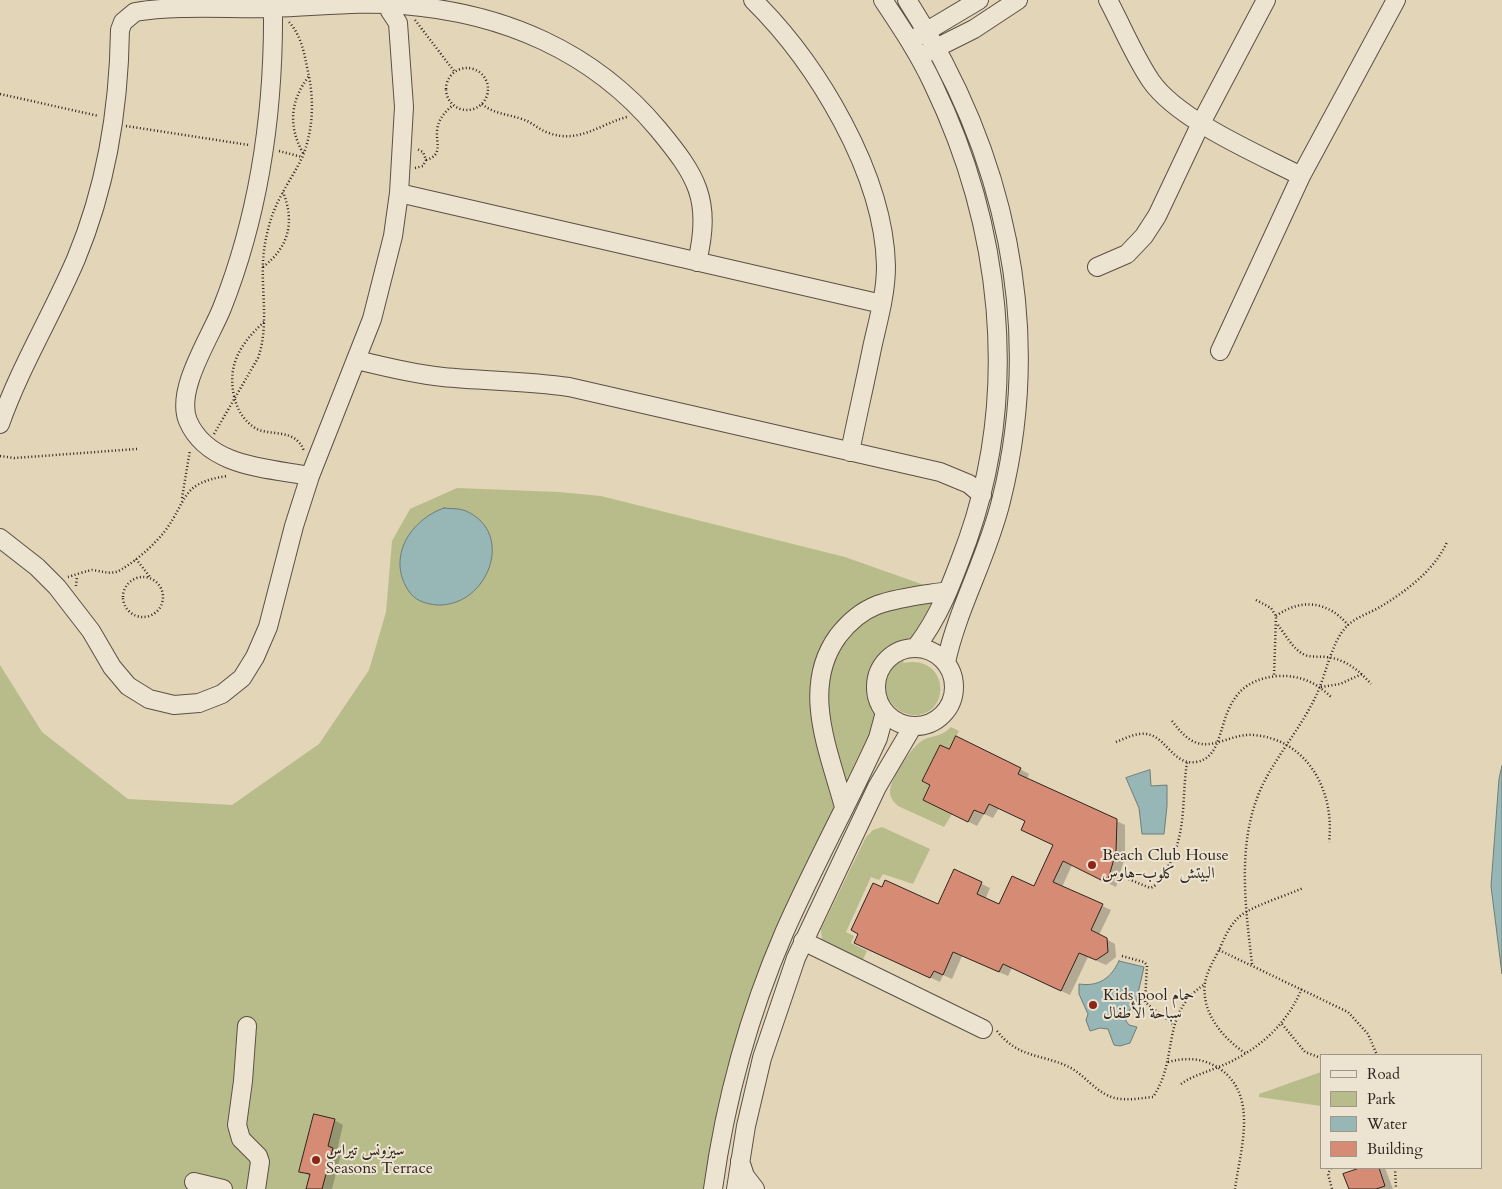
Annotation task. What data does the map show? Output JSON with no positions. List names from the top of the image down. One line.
{"places":["Beach Club House البيتش كلوب-هاوس","Kids pool حمام سباحة الأطفال","سيزونس تيراس Seasons Terrace"],"legend":["Road","Park","Water","Building"]}
